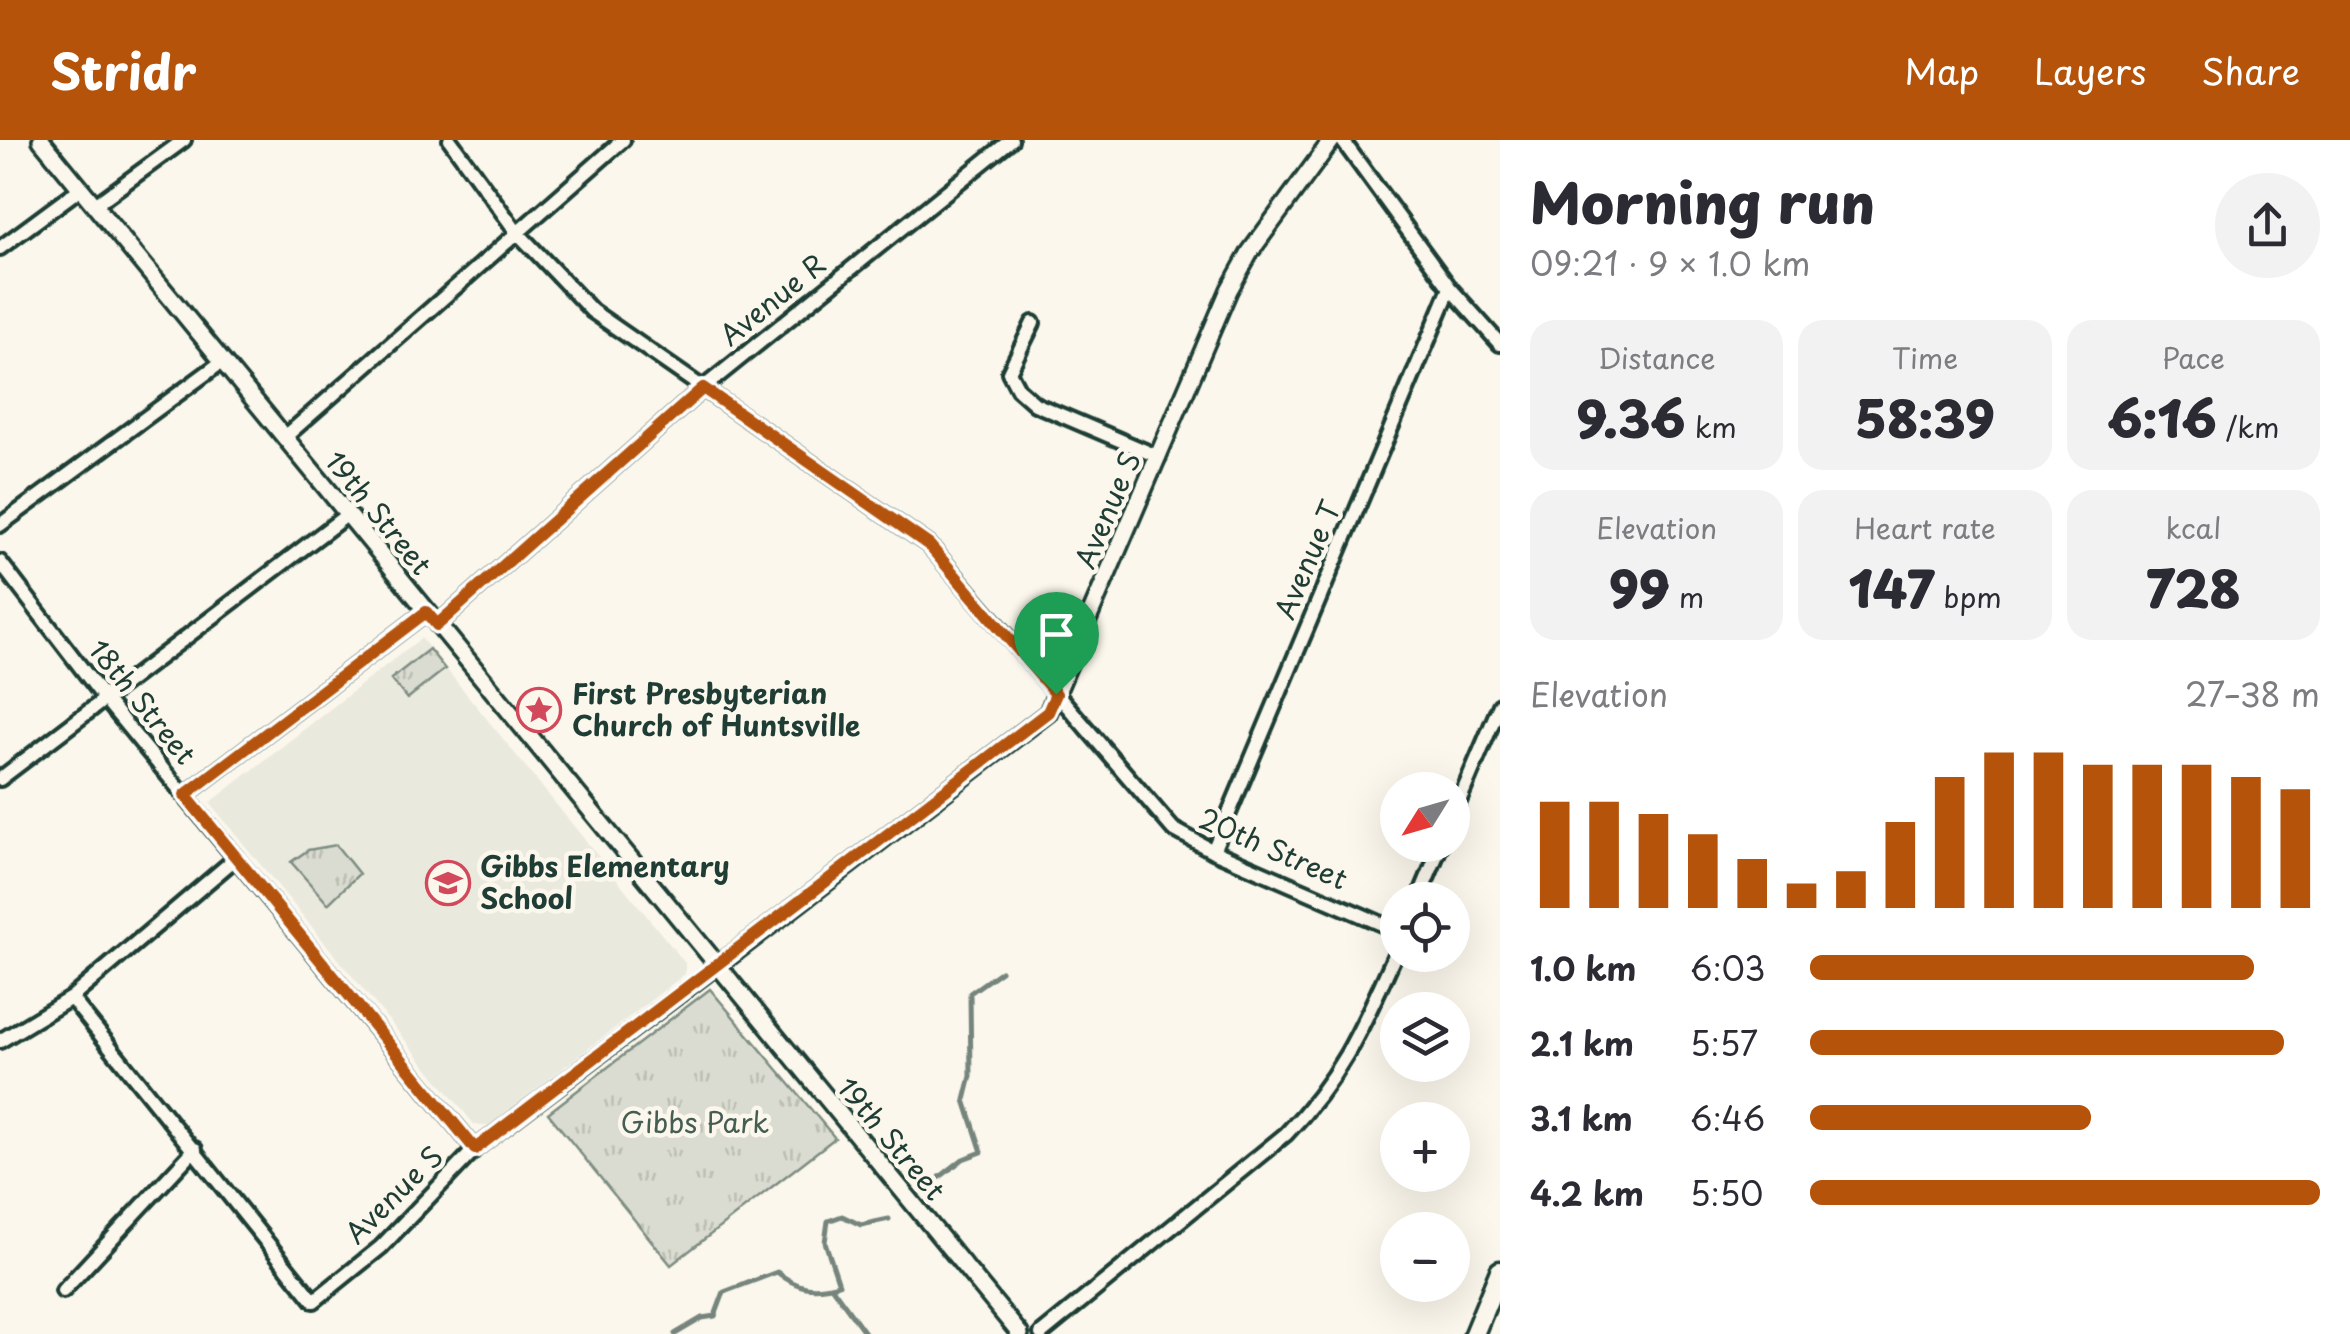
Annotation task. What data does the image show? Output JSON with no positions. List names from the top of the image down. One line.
{"streets":{"street":["Avenue R","Avenue S","19th Street","Avenue T","18th Street","20th Street"]},"crossings":[["Avenue R","19th Street"],["Avenue R","20th Street"],["Avenue S","19th Street"],["Avenue S","18th Street"],["Avenue S","20th Street"],["Avenue T","20th Street"]],"parks":["Gibbs Park"],"places":{"place":["First Presbyterian Church of Huntsville"],"school or university":["Gibbs Elementary School"]},"north":"bottom left","page":{"header":"Stridr","nav":["Map","Layers","Share"],"heading":["Morning run","09:21 · 9 × 1.0 km"],"stats":[["Distance","9.36 km"],["Time","58:39"],["Pace","6:16 /km"],["Elevation","99 m"],["Heart rate","147 bpm"],["kcal","728"]],"chart":["Elevation","27–38 m"],"map_buttons":["+","−"],"list":[{"name":"1.0 km","note":"6:03"},{"name":"2.1 km","note":"5:57"},{"name":"3.1 km","note":"6:46"},{"name":"4.2 km","note":"5:50"}]}}
